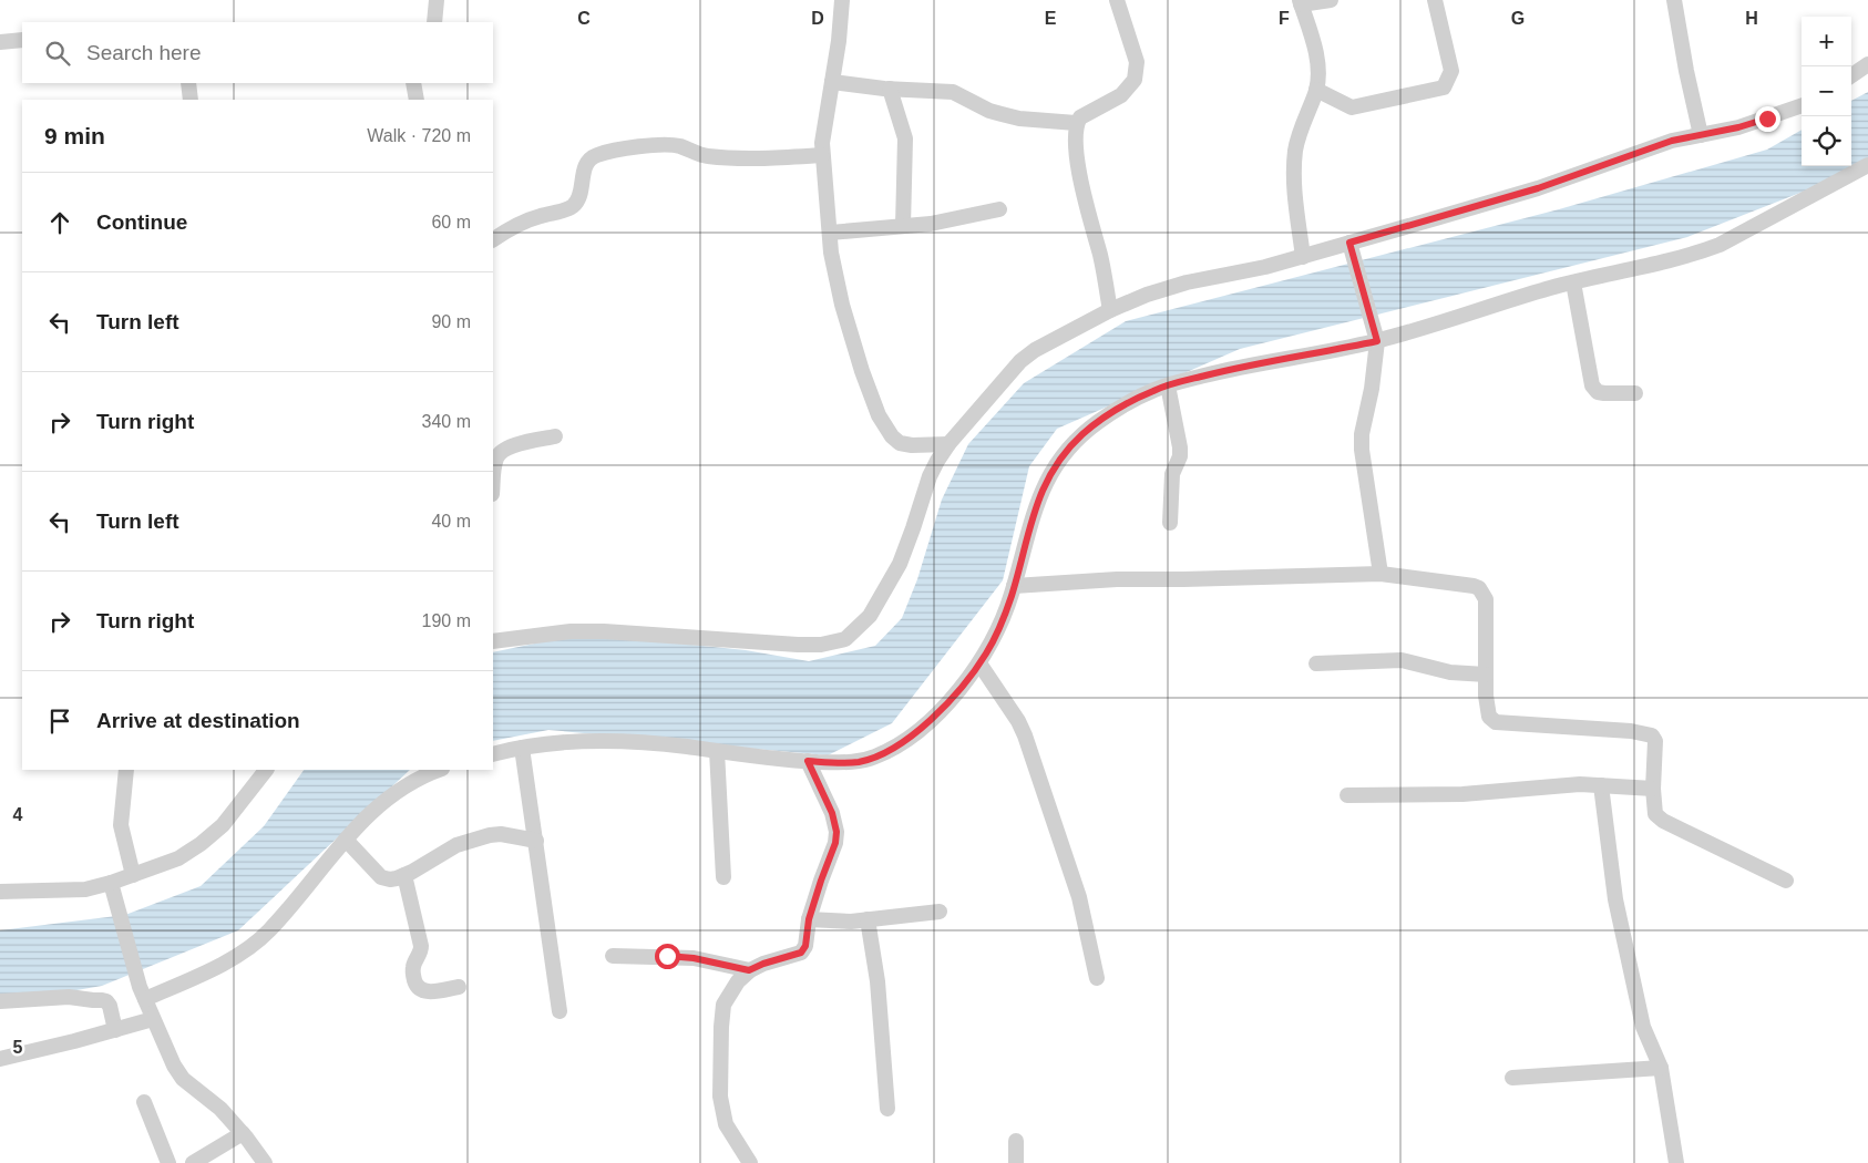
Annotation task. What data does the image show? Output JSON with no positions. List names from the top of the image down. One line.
{"page":{"map_buttons":["+","−"],"search":"Search here","heading":["9 min","Walk · 720 m"],"list":[["Continue","60 m"],["Turn left","90 m"],["Turn right","340 m"],["Turn left","40 m"],["Turn right","190 m"],"Arrive at destination"]},"grid":{"columns":["C","D","E","F","G","H"],"rows":["4","5"]}}
